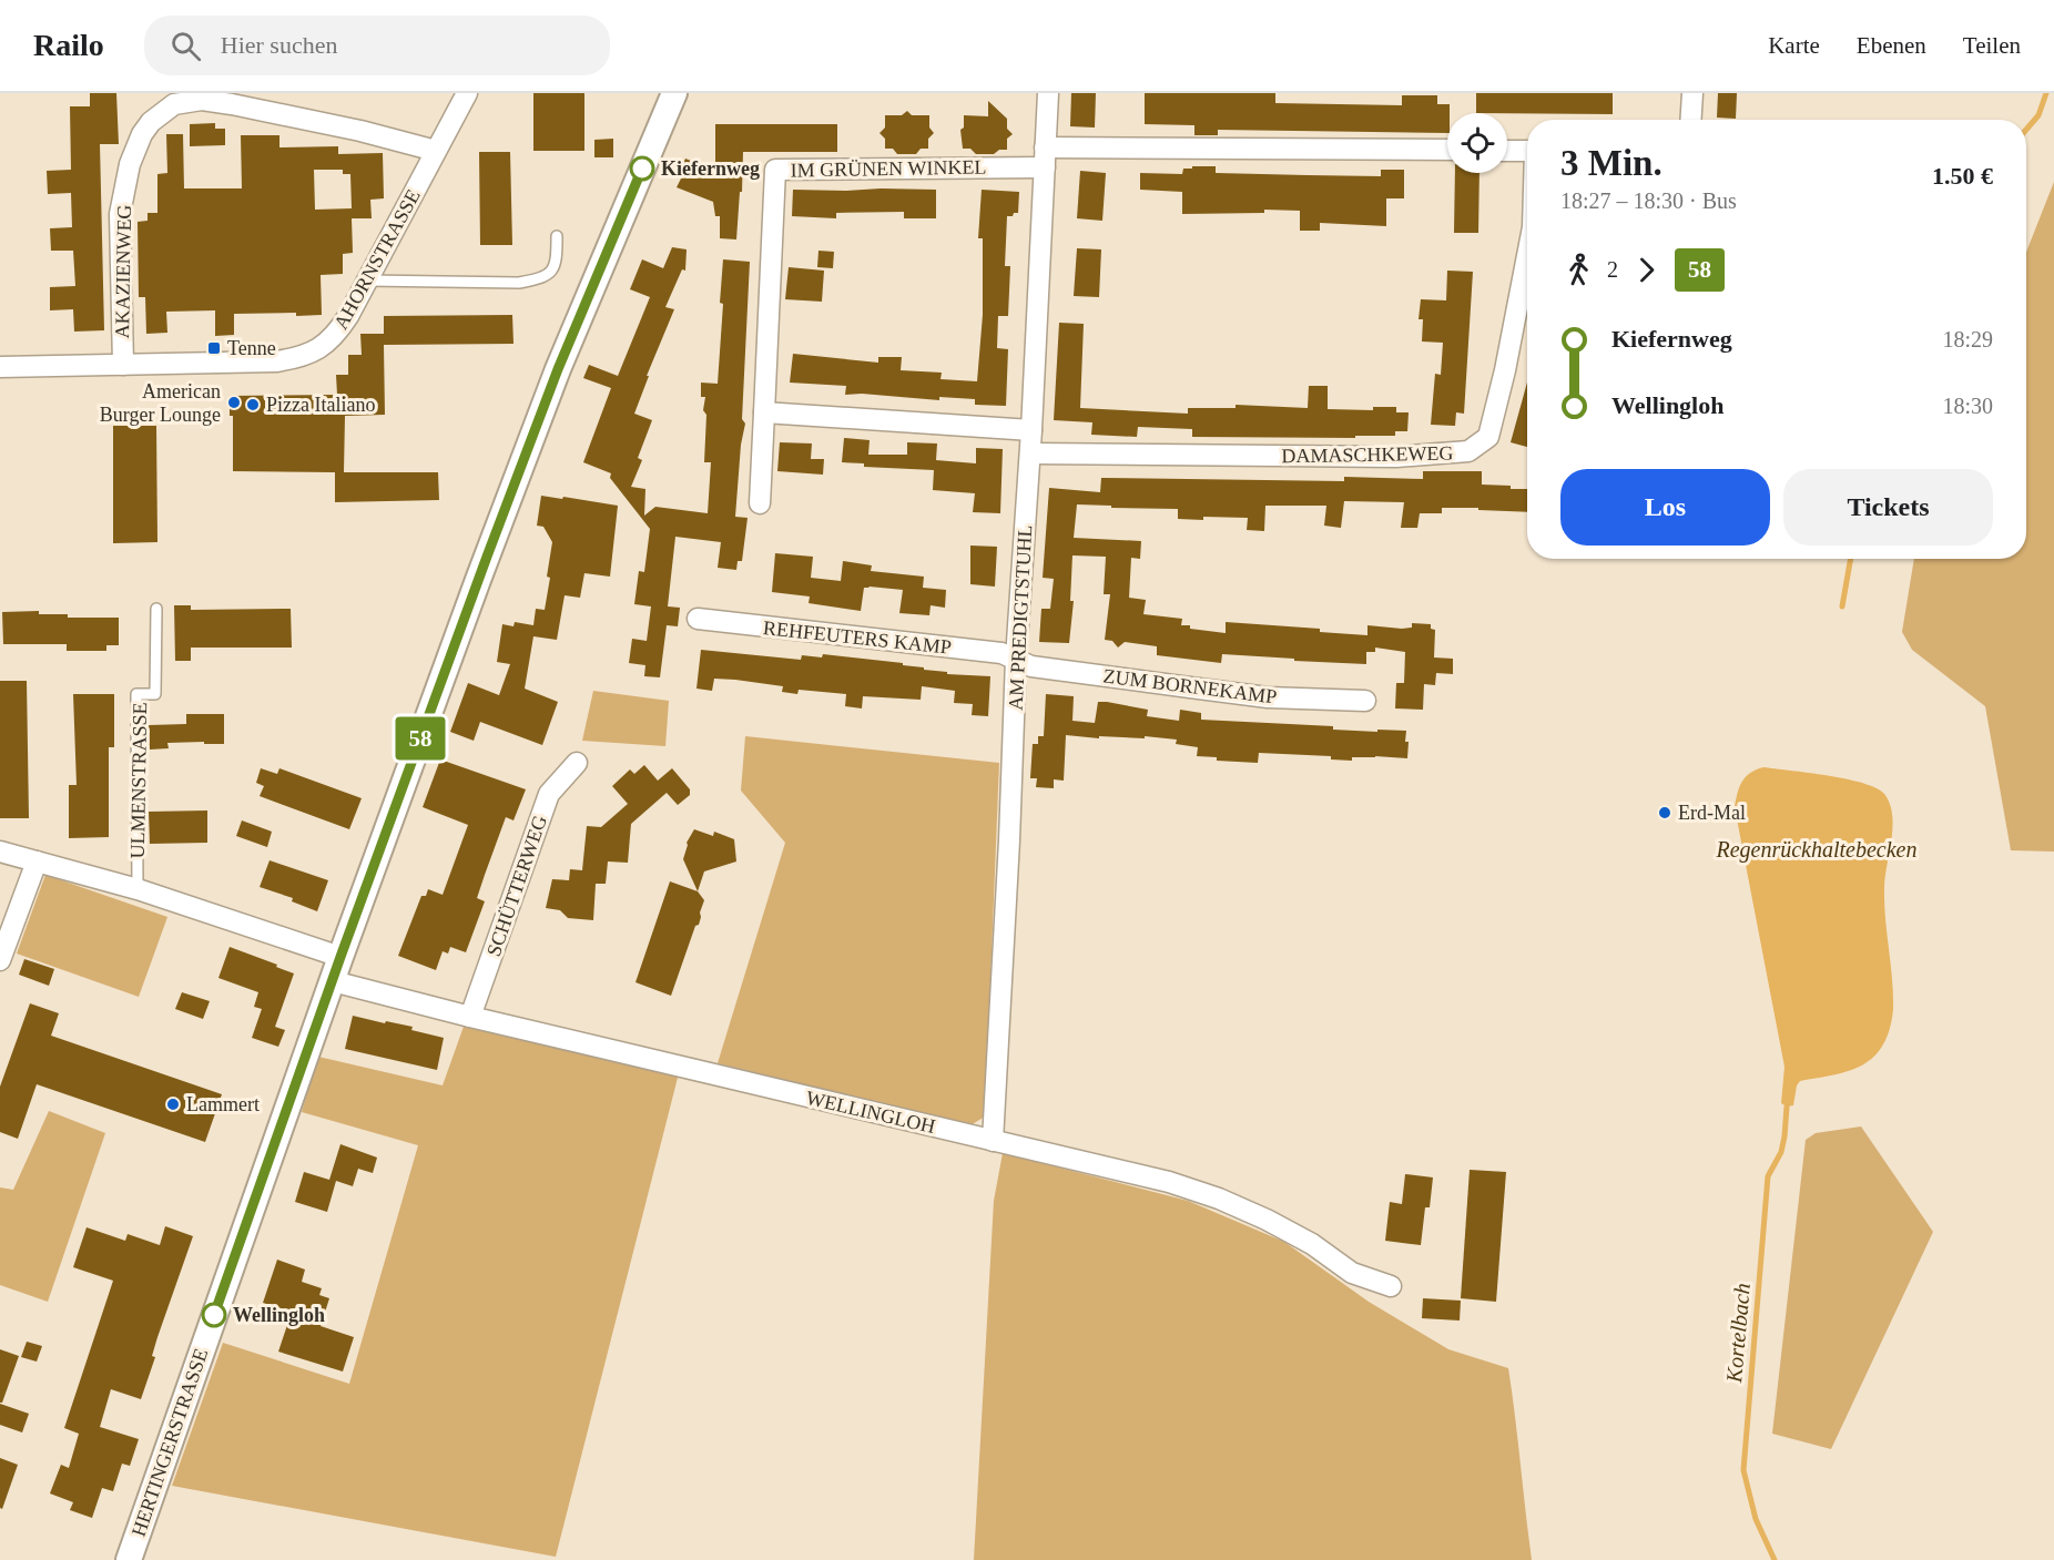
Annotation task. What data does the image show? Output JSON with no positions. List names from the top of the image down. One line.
{"streets":{"street":["IM GRÜNEN WINKEL","AHORNSTRASSE","AKAZIENWEG","DAMASCHKEWEG","AM PREDIGTSTUHL","REHFEUTERS KAMP","ZUM BORNEKAMP","ULMENSTRASSE","SCHÜTTERWEG","WELLINGLOH","HERTINGERSTRASSE"]},"crossings":[["IM GRÜNEN WINKEL","AM PREDIGTSTUHL"],["AHORNSTRASSE","AKAZIENWEG"],["DAMASCHKEWEG","AM PREDIGTSTUHL"],["AM PREDIGTSTUHL","REHFEUTERS KAMP"],["AM PREDIGTSTUHL","ZUM BORNEKAMP"],["AM PREDIGTSTUHL","WELLINGLOH"],["REHFEUTERS KAMP","ZUM BORNEKAMP"],["ULMENSTRASSE","HERTINGERSTRASSE"],["SCHÜTTERWEG","WELLINGLOH"],["WELLINGLOH","HERTINGERSTRASSE"]],"water":["Regenrückhaltebecken","Kortelbach"],"places":{"other":["Kiefernweg","American Burger Lounge","Pizza Italiano","Erd-Mal","Lammert","Wellingloh"],"transit":["Tenne"]},"lines":["bus line 58"],"page":{"header":"Railo","search":"Hier suchen","nav":["Karte","Ebenen","Teilen"],"on_map":"58","heading":["3 Min.","18:27 – 18:30 · Bus","1.50 €"],"legs":["2","58"],"list":[{"name":"Kiefernweg","value":"18:29"},{"name":"Wellingloh","value":"18:30"}],"buttons":["Los","Tickets"]}}
